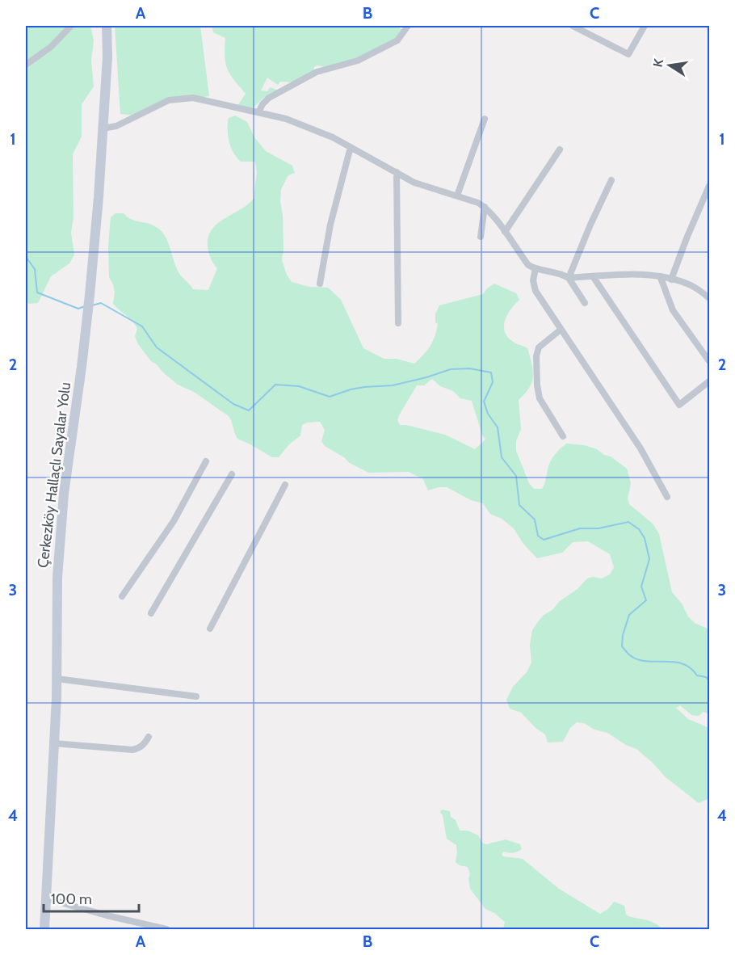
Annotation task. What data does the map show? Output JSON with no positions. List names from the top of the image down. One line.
{"streets":{"main road":["Çerkezköy Hallaçlı Sayalar Yolu"]},"scale_bar":"100 m","north":"left","grid":{"columns":["A","B","C"],"rows":["1","2","3","4"]}}
